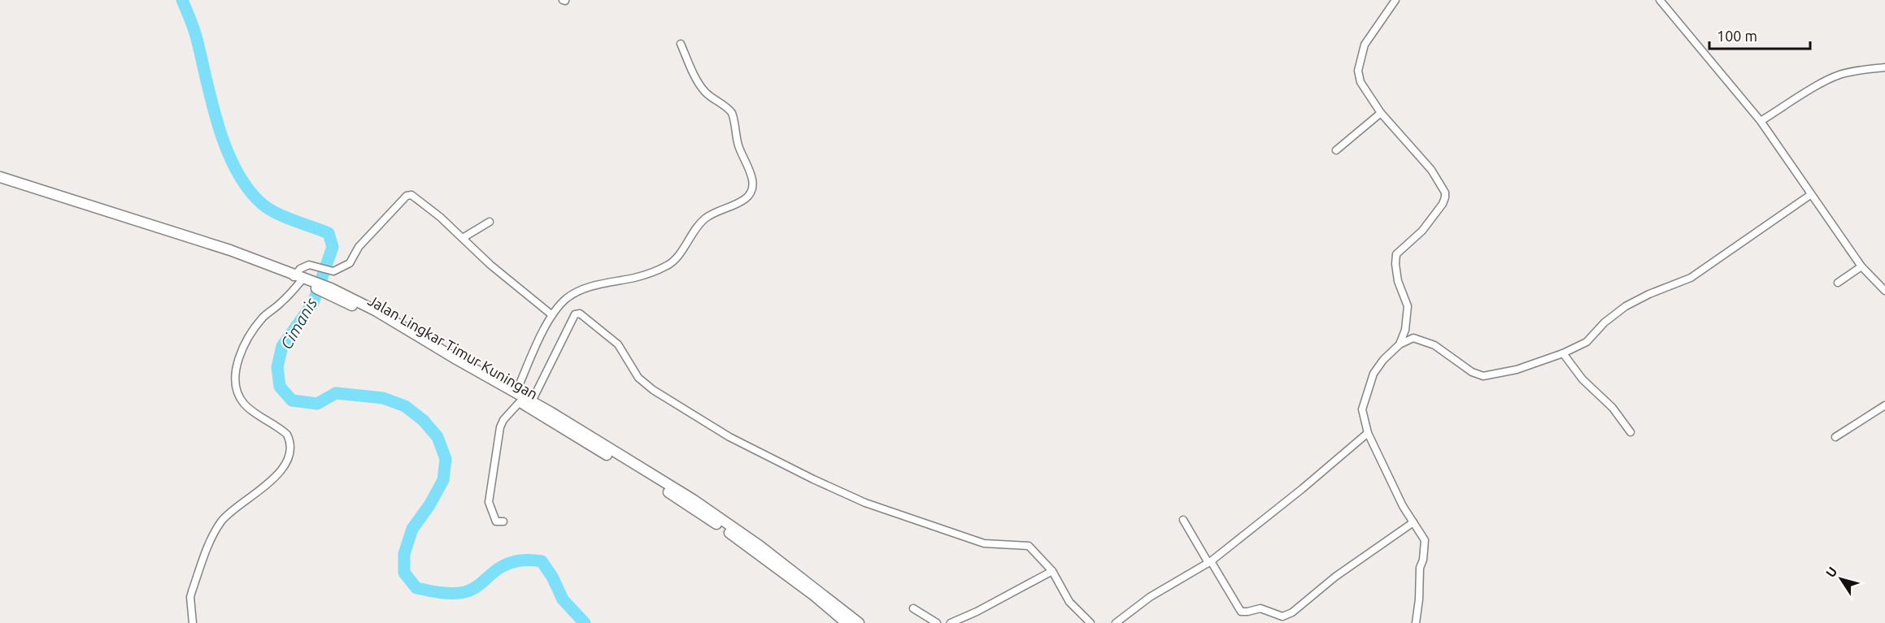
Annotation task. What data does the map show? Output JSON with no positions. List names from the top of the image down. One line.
{"streets":{"main road":["Jalan Lingkar Timur Kuningan"]},"water":["Cimanis"],"scale_bar":"100 m","north":"top left"}
